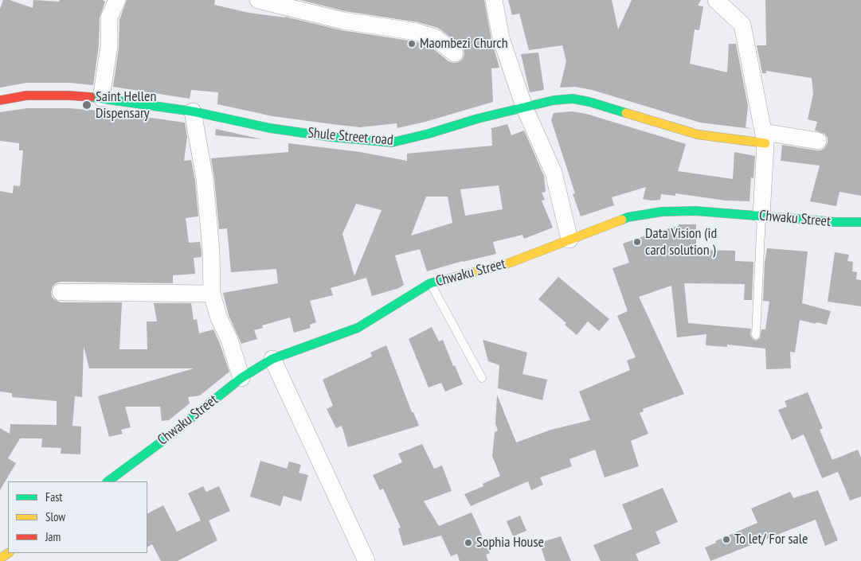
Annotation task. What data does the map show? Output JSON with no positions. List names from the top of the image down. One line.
{"streets":{"main road":["Shule Street road","Chwaku Street"]},"places":["Maombezi Church","Saint Hellen Dispensary","Data Vision (id card solution )","To let/ For sale","Sophia House"],"legend":["Fast","Slow","Jam"]}
